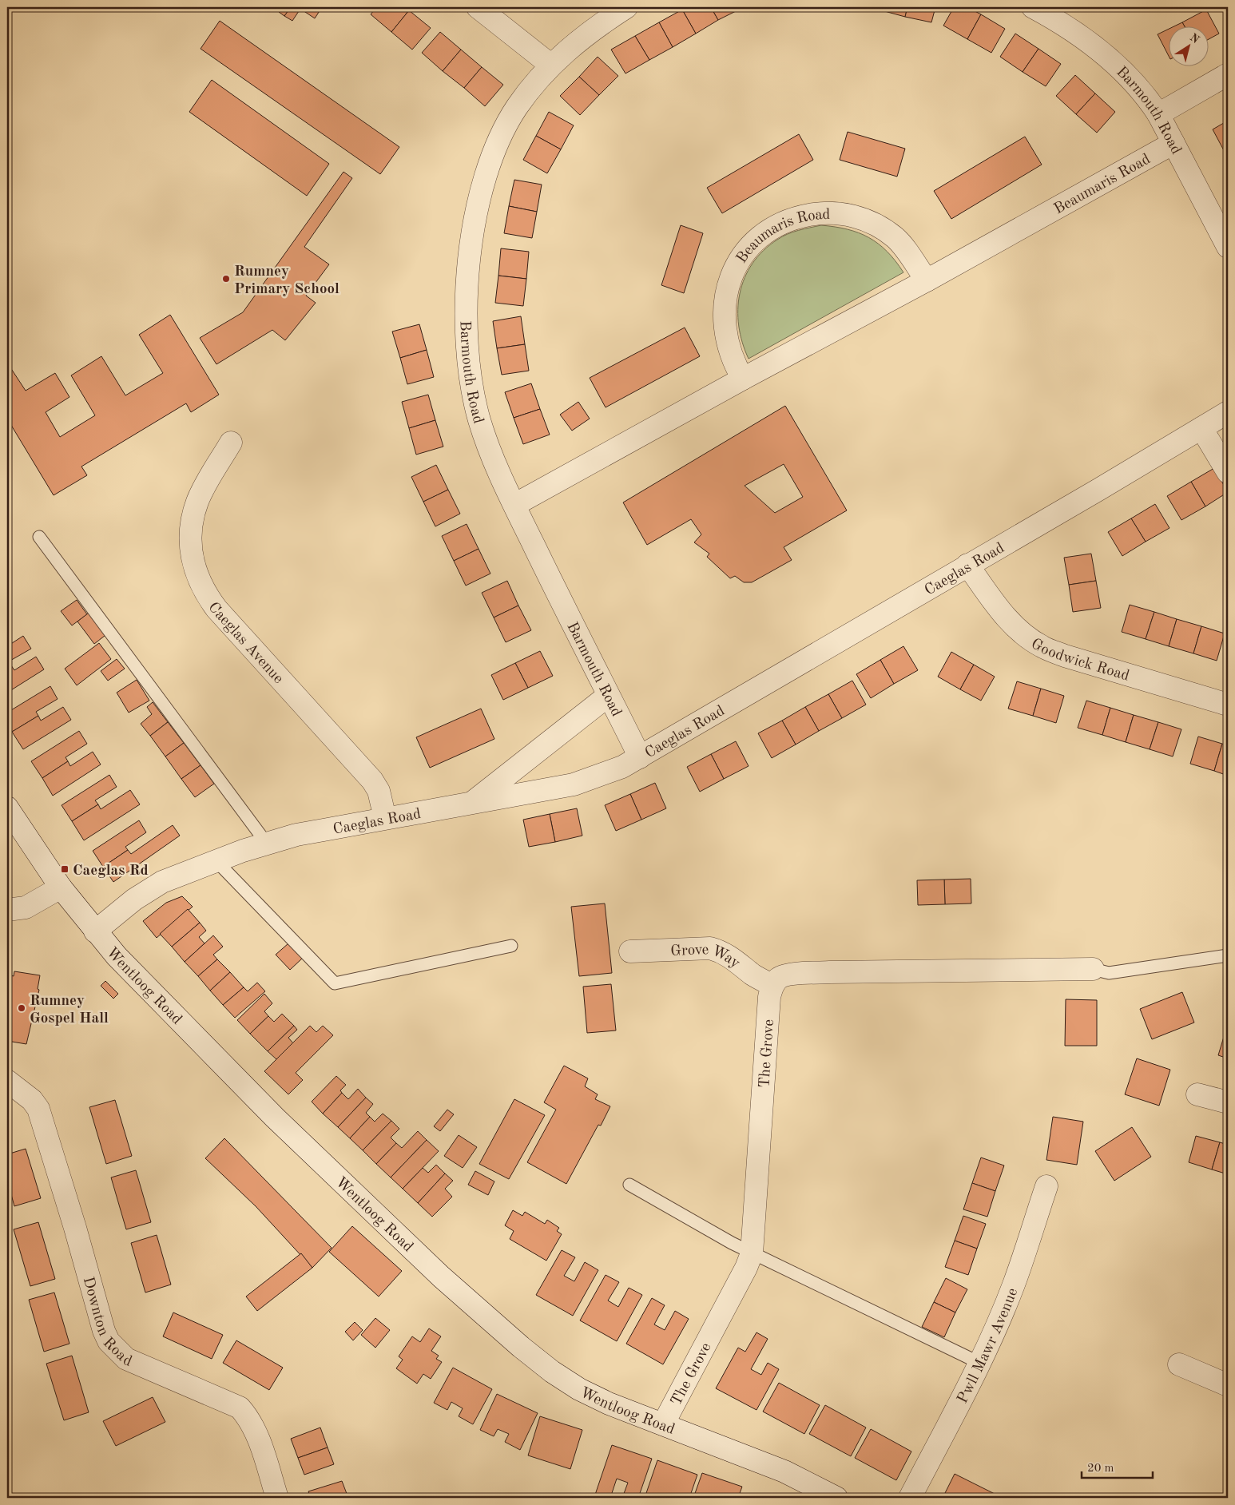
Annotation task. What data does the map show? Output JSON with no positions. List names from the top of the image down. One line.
{"streets":{"street":["Barmouth Road","Beaumaris Road","Caeglas Road","Caeglas Avenue","Goodwick Road","Grove Way","Wentloog Road","The Grove","Downton Road","Pwll Mawr Avenue"]},"crossings":[["Barmouth Road","Beaumaris Road"],["Barmouth Road","Caeglas Road"],["Caeglas Road","Caeglas Avenue"],["Caeglas Road","Goodwick Road"],["Caeglas Road","Wentloog Road"],["Grove Way","The Grove"],["Wentloog Road","The Grove"]],"places":{"other":["Rumney Primary School","Rumney Gospel Hall"],"transit":["Caeglas Rd"]},"scale_bar":"20 m","north":"top right"}
